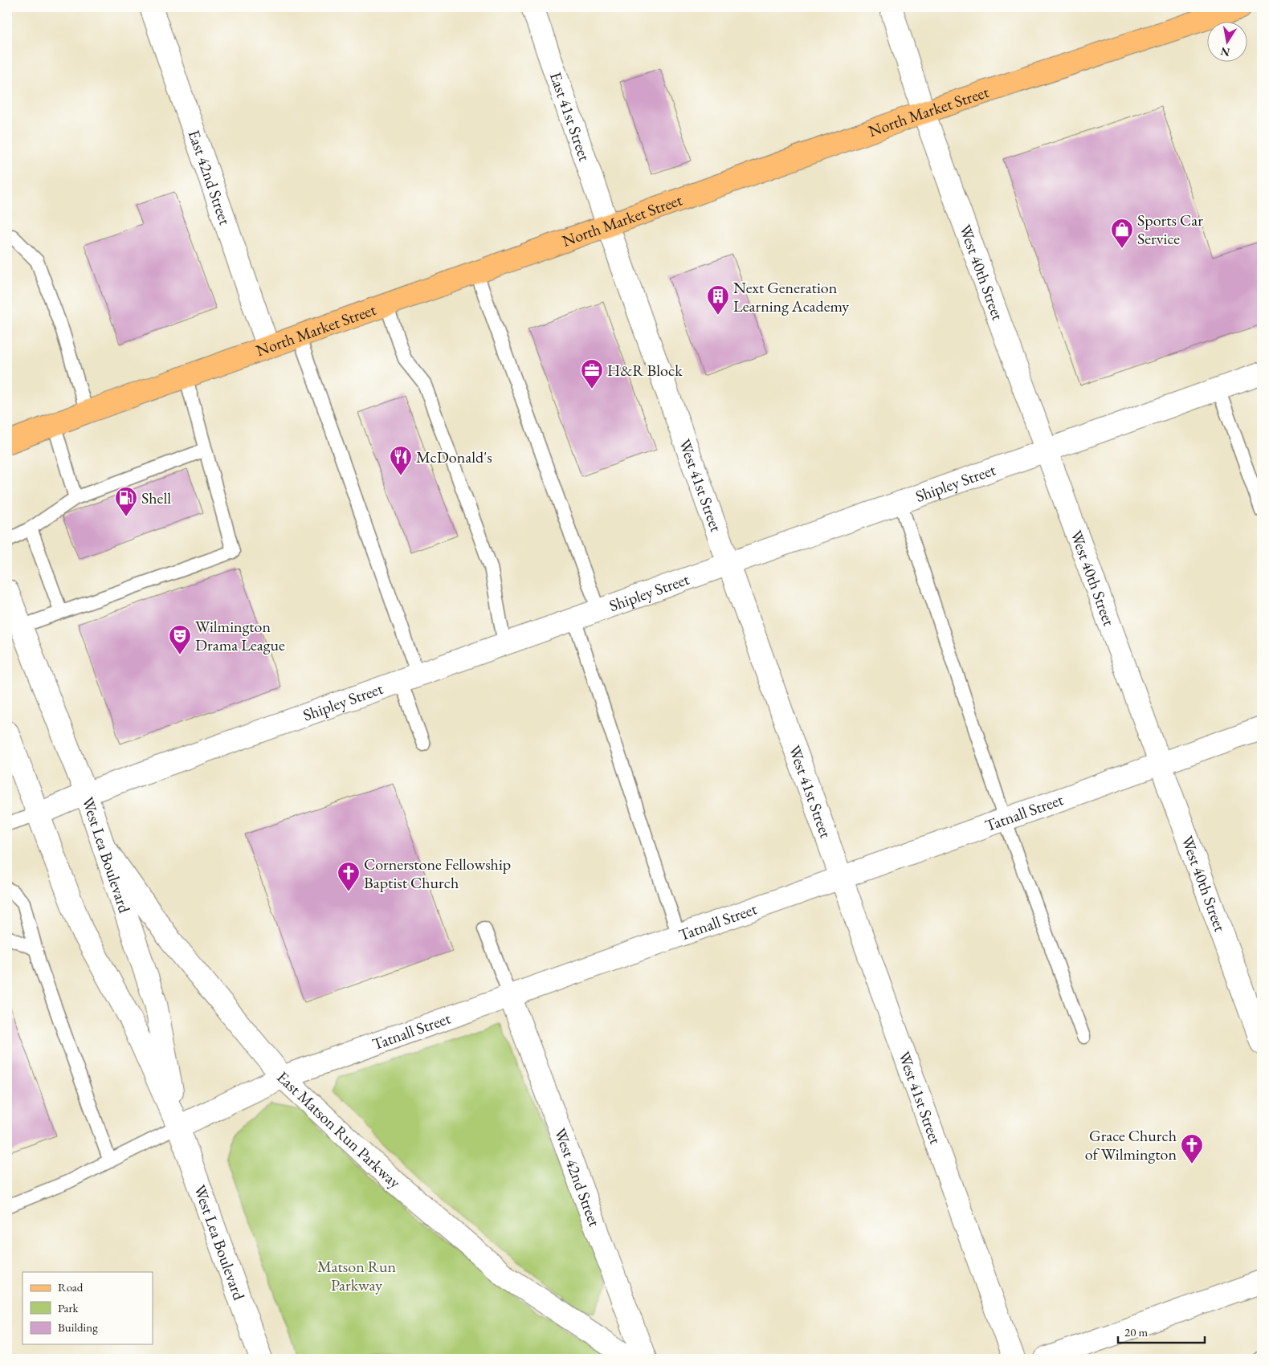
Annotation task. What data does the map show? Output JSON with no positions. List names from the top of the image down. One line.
{"streets":{"main road":["North Market Street"],"street":["East 41st Street","East 42nd Street","West 40th Street","Shipley Street","West 41st Street","Tatnall Street","West Lea Boulevard","East Matson Run Parkway","West 42nd Street"]},"crossings":[["North Market Street","East 41st Street"],["North Market Street","East 42nd Street"],["North Market Street","West 40th Street"],["North Market Street","West 41st Street"],["East 41st Street","West 41st Street"],["West 40th Street","Shipley Street"],["West 40th Street","Tatnall Street"],["Shipley Street","West 41st Street"],["Shipley Street","West Lea Boulevard"],["West 41st Street","Tatnall Street"],["Tatnall Street","West Lea Boulevard"],["Tatnall Street","East Matson Run Parkway"],["Tatnall Street","West 42nd Street"],["West Lea Boulevard","East Matson Run Parkway"]],"parks":["Matson Run Parkway"],"places":{"shop":["Sports Car Service"],"building":["Next Generation Learning Academy"],"office":["H&R Block"],"restaurant":["McDonald's"],"fuel station":["Shell"],"theatre":["Wilmington Drama League"],"church":["Cornerstone Fellowship Baptist Church","Grace Church of Wilmington"]},"legend":["Road","Park","Building"],"scale_bar":"20 m","north":"bottom"}
